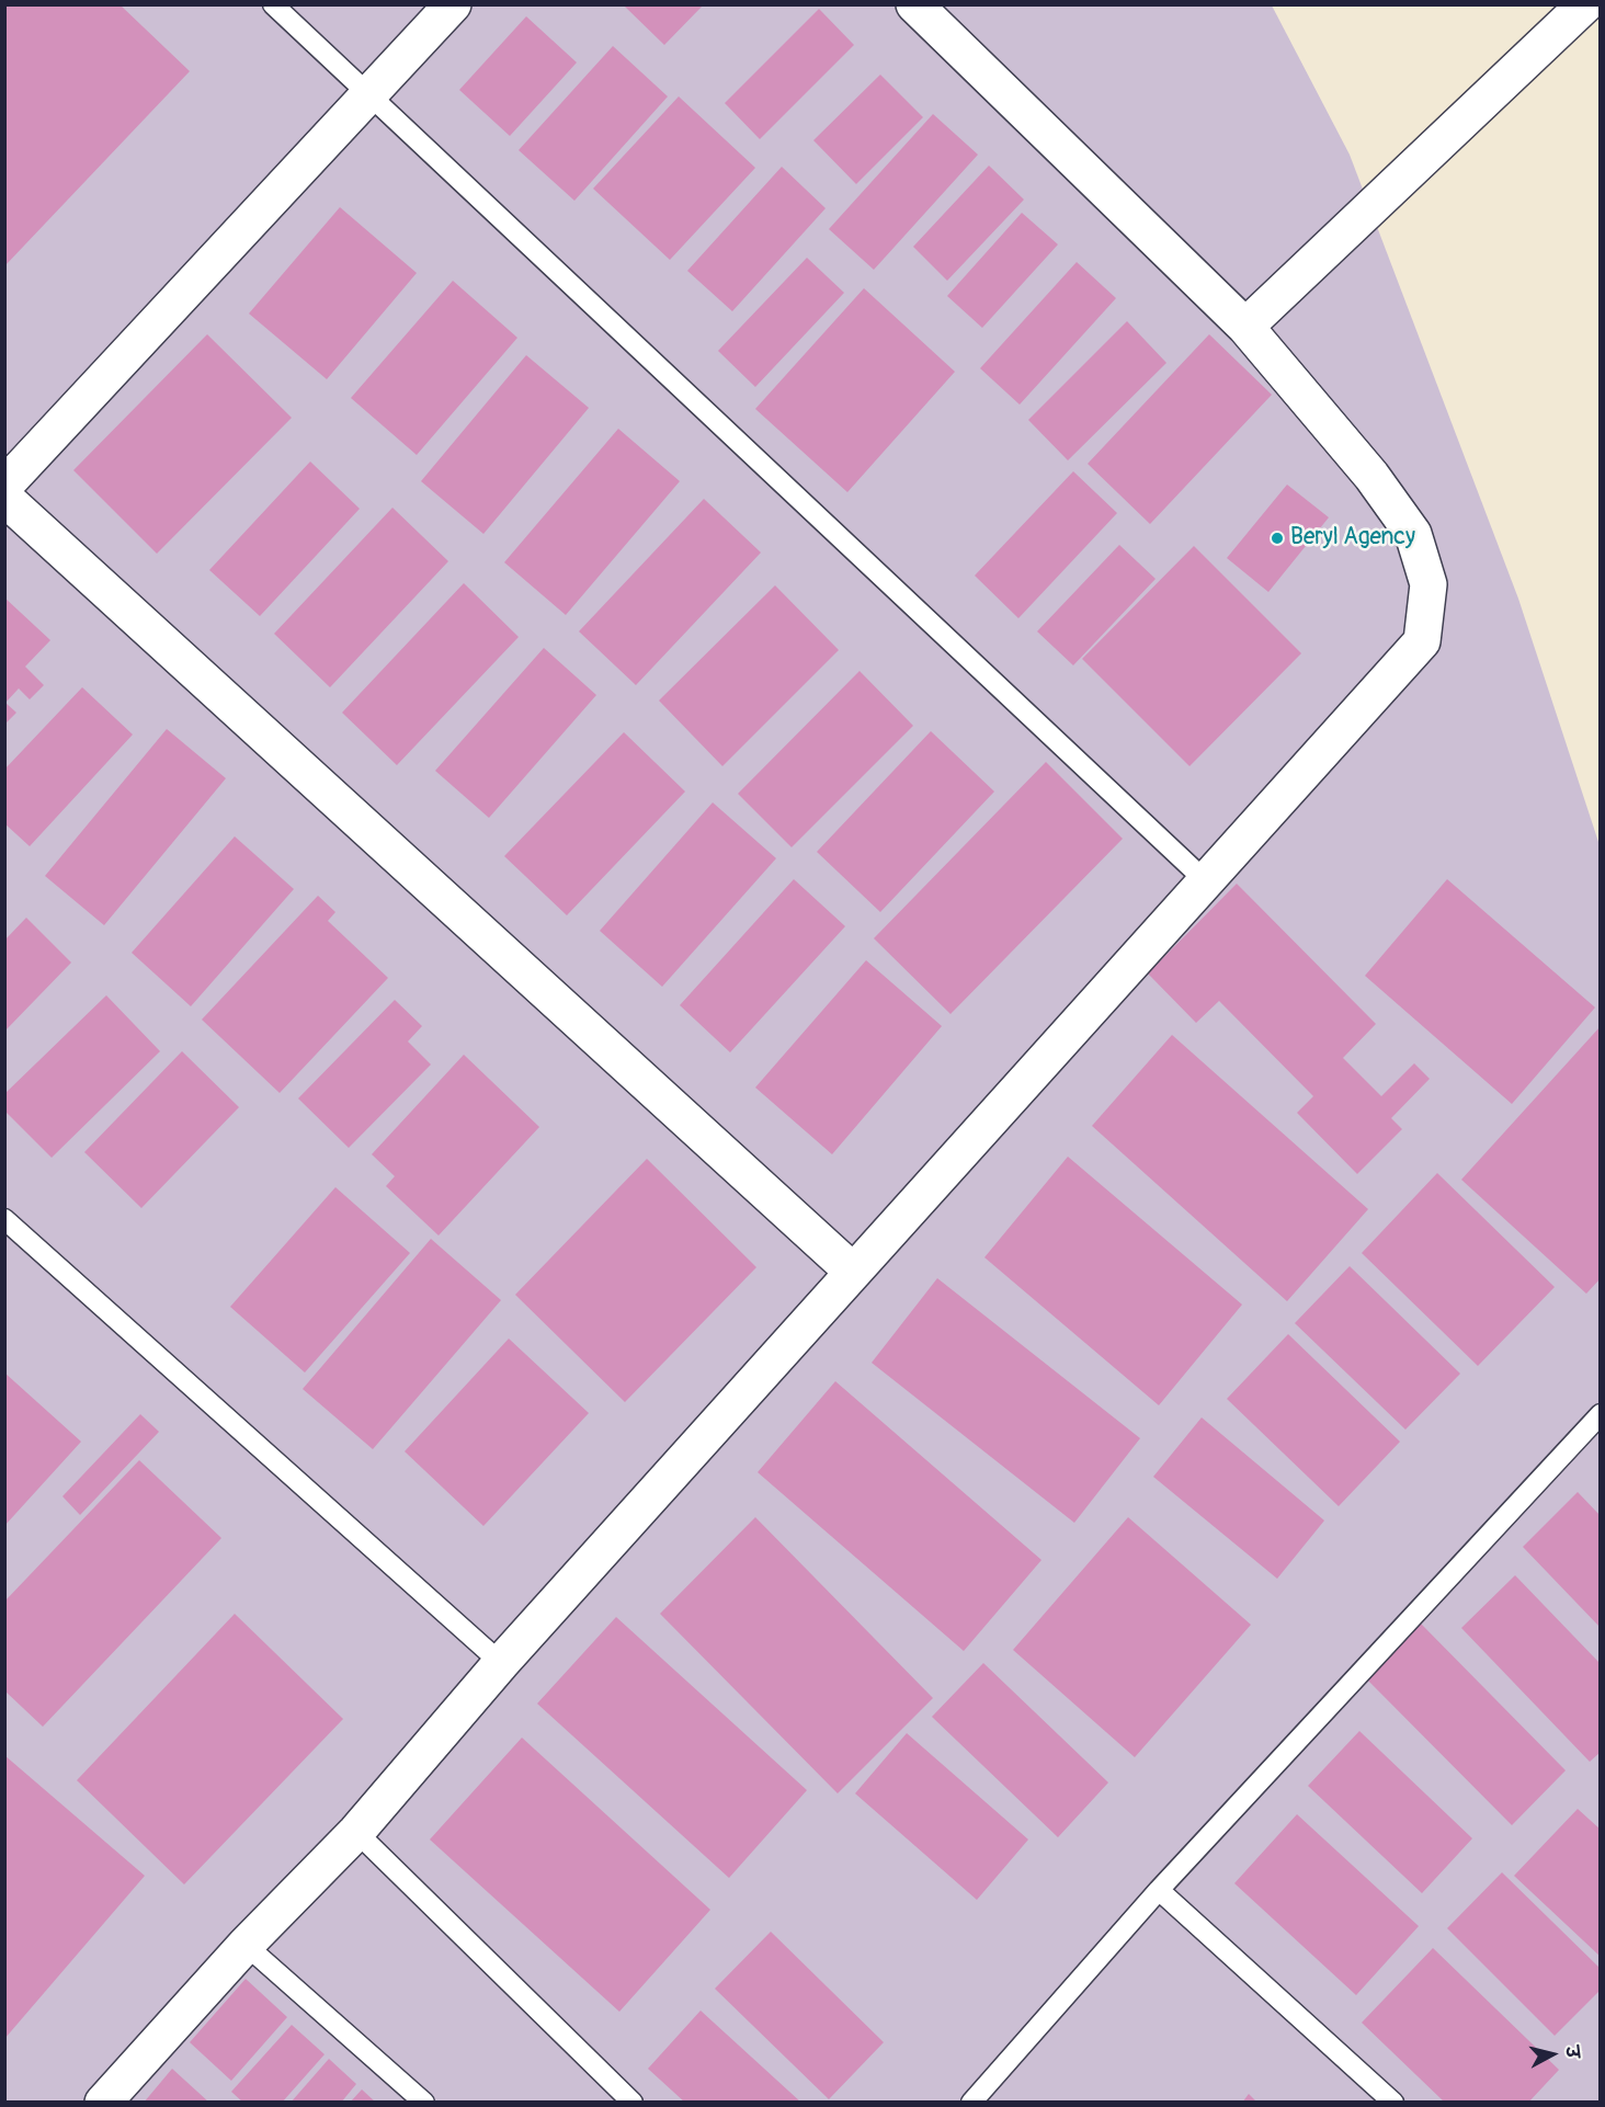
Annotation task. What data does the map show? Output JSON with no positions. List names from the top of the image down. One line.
{"places":["Beryl Agency"],"north":"right"}
